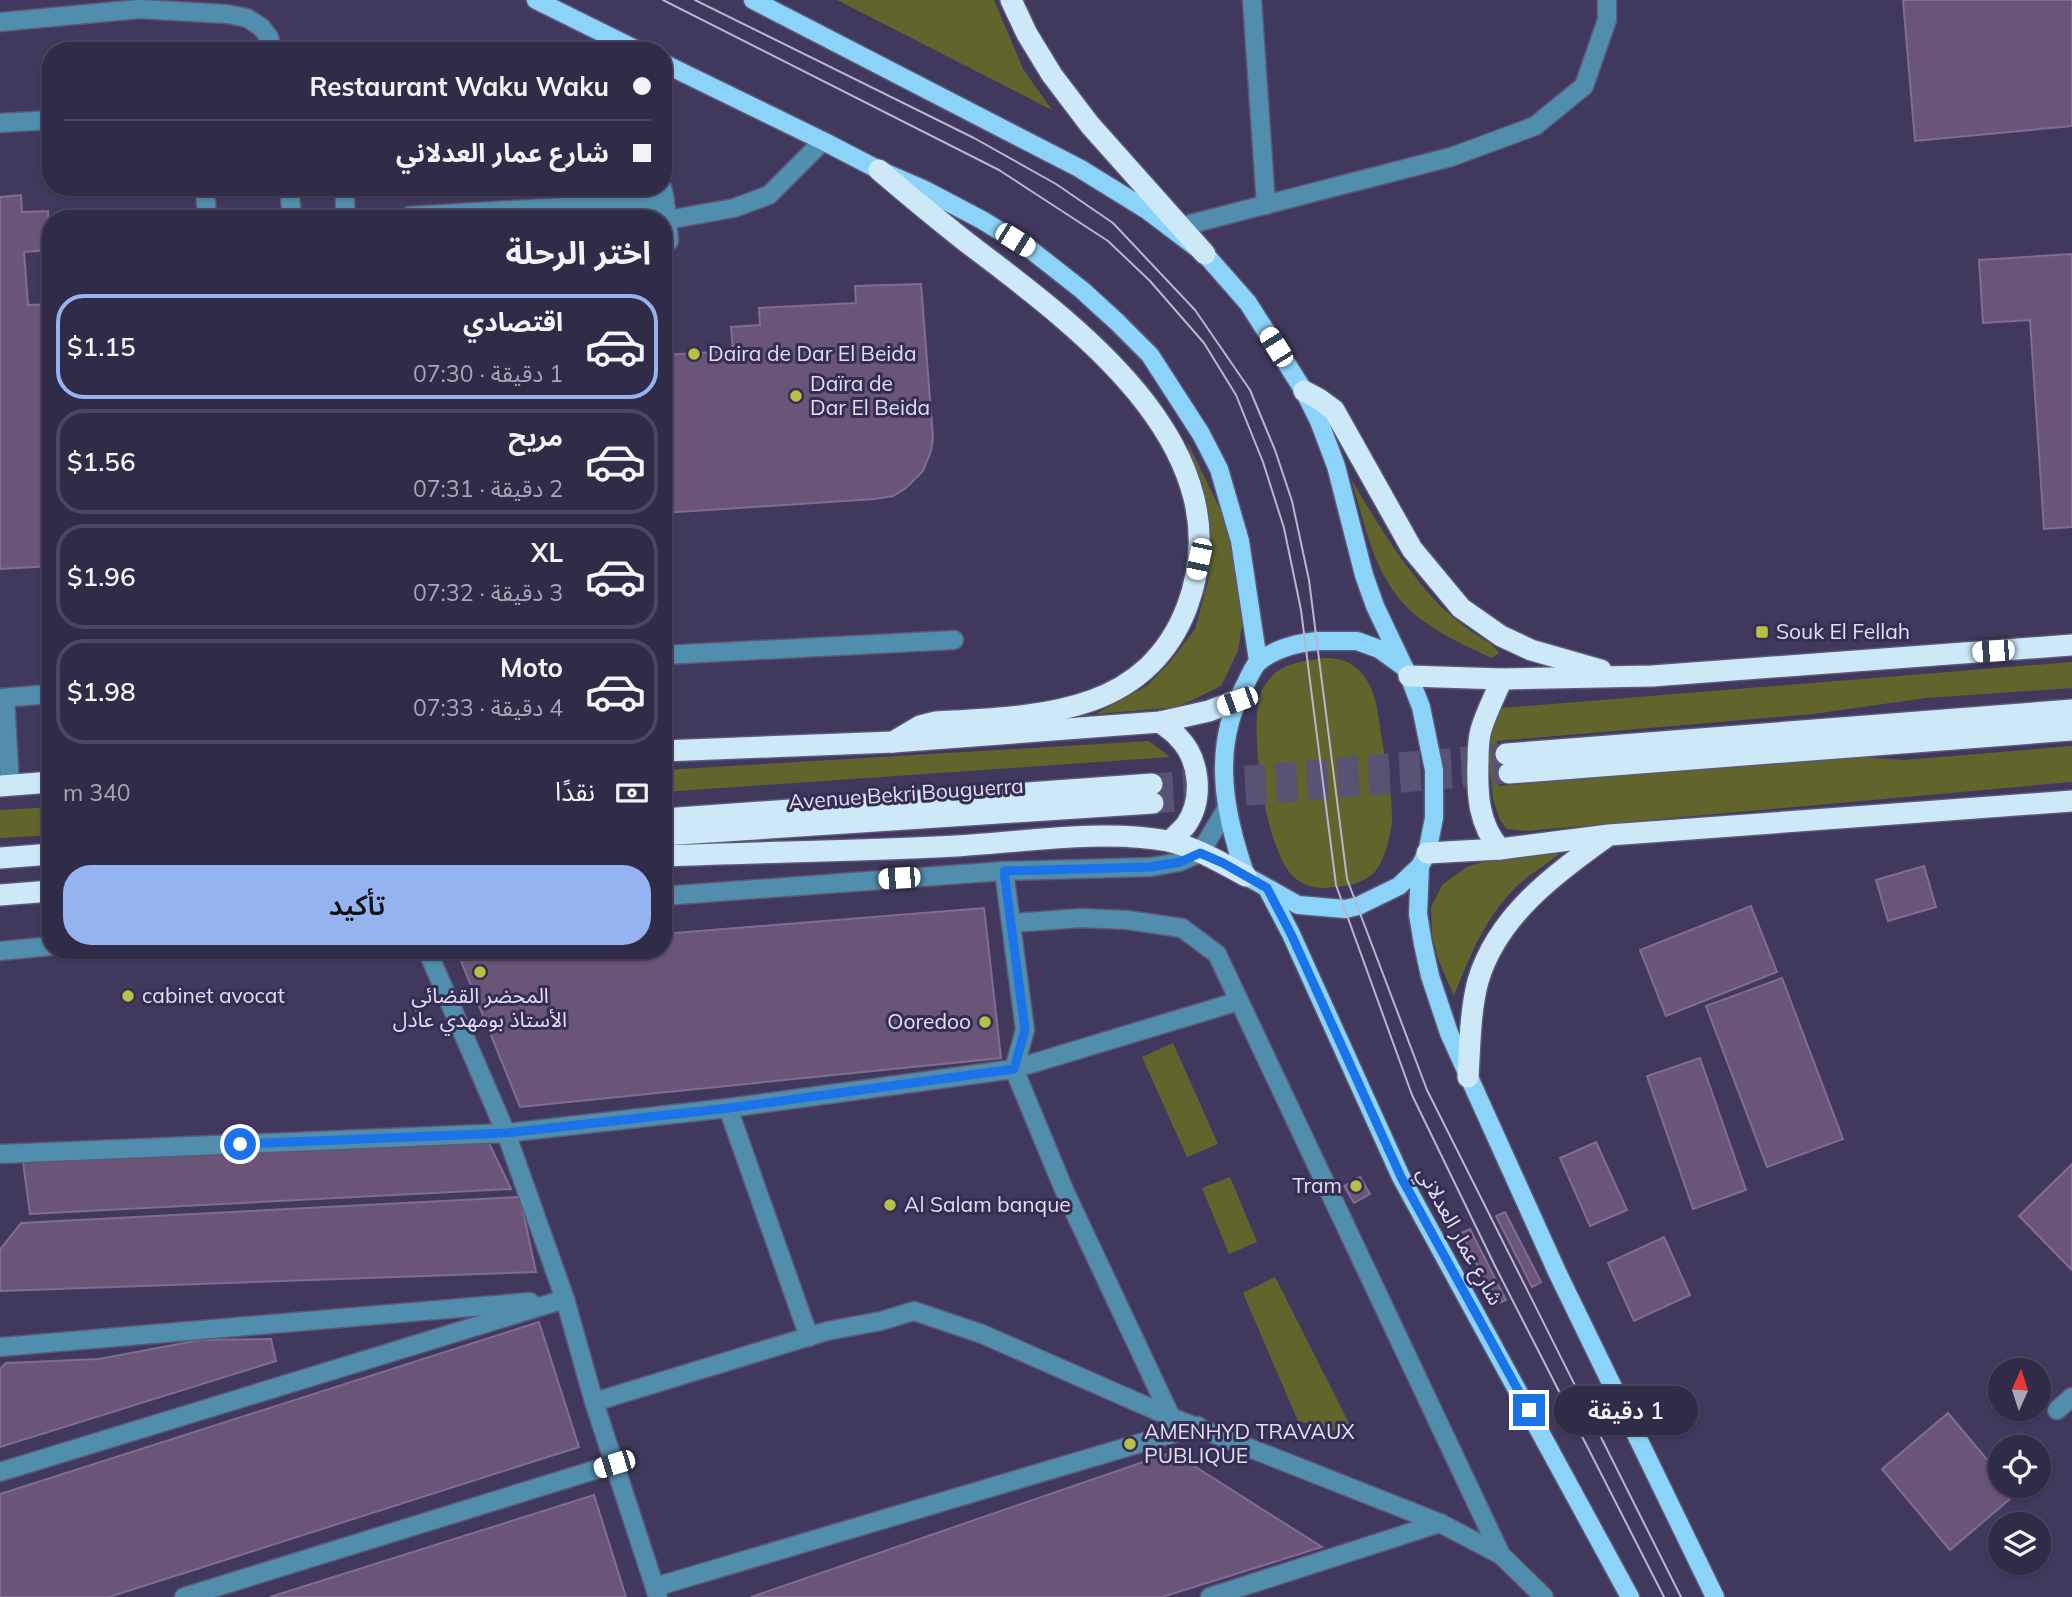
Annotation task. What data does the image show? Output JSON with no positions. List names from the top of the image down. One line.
{"streets":{"highway":["Avenue Bekri Bouguerra"],"main road":["شارع عمار العدلاني"]},"places":{"other":["Daira de Dar El Beida","Daïra de Dar El Beida","المحضر القضائي الأستاذ بومهدي عادل","cabinet avocat","Ooredoo","Tram","Al Salam banque","AMENHYD TRAVAUX PUBLIQUE"],"transit":["Souk El Fellah"]},"north":"top","page":{"banner":["Restaurant Waku Waku","شارع عمار العدلاني"],"heading":"اختر الرحلة","list":[{"name":"اقتصادي","note":"1 دقيقة · 07:30","value":"$1.15"},{"name":"مريح","note":"2 دقيقة · 07:31","value":"$1.56"},{"name":"XL","note":"3 دقيقة · 07:32","value":"$1.96"},{"name":"Moto","note":"4 دقيقة · 07:33","value":"$1.98"}],"pay":["نقدًا","340 m"],"buttons":"تأكيد","bubble":"1 دقيقة"}}
